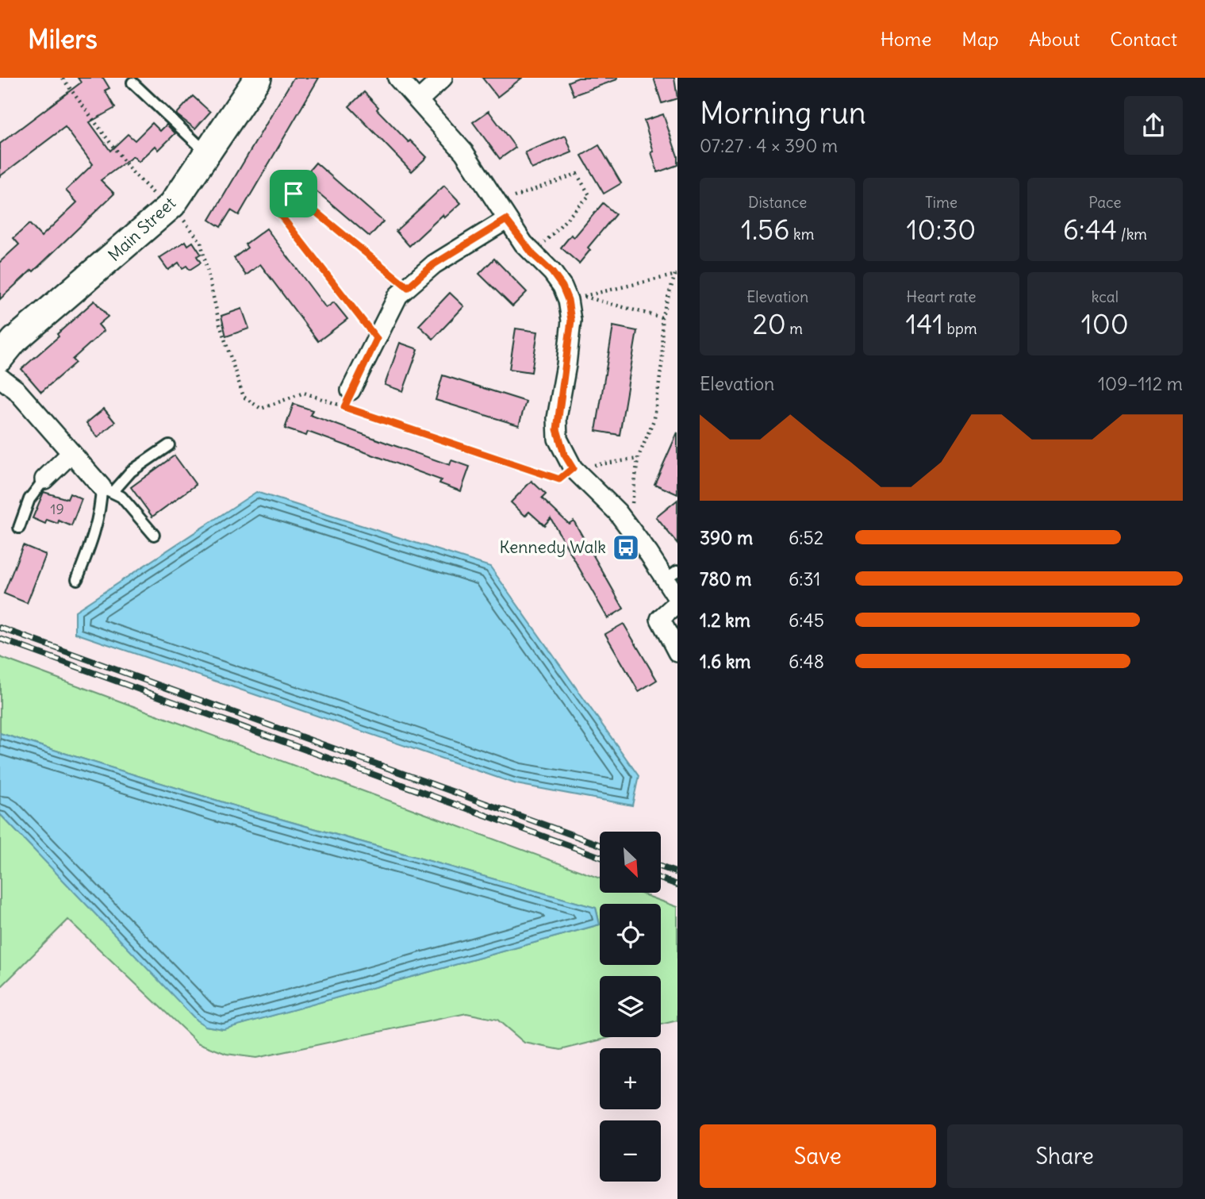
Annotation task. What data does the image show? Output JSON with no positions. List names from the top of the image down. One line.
{"streets":{"street":["Main Street"]},"places":{"bus stop":["Kennedy Walk"]},"house_numbers":["19"],"north":"bottom right","page":{"header":"Milers","nav":["Home","Map","About","Contact"],"heading":["Morning run","07:27 · 4 × 390 m"],"stats":[["Distance","1.56 km"],["Time","10:30"],["Pace","6:44 /km"],["Elevation","20 m"],["Heart rate","141 bpm"],["kcal","100"]],"chart":["Elevation","109–112 m"],"list":[{"name":"390 m","note":"6:52"},{"name":"780 m","note":"6:31"},{"name":"1.2 km","note":"6:45"},{"name":"1.6 km","note":"6:48"}],"map_buttons":["+","−"],"buttons":["Save","Share"]}}
